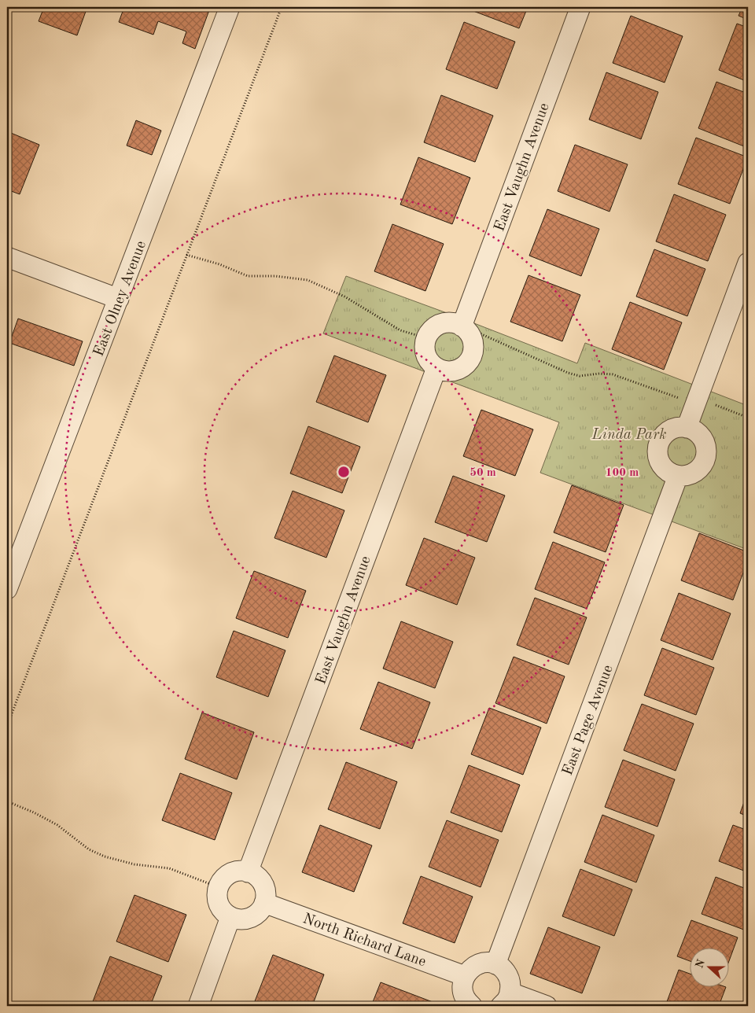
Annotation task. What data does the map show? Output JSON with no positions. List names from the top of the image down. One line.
{"streets":{"street":["East Vaughn Avenue","East Olney Avenue","East Page Avenue","North Richard Lane"]},"crossings":[["East Vaughn Avenue","North Richard Lane"]],"parks":["Linda Park"],"north":"left","rings":["50 m","100 m"]}
